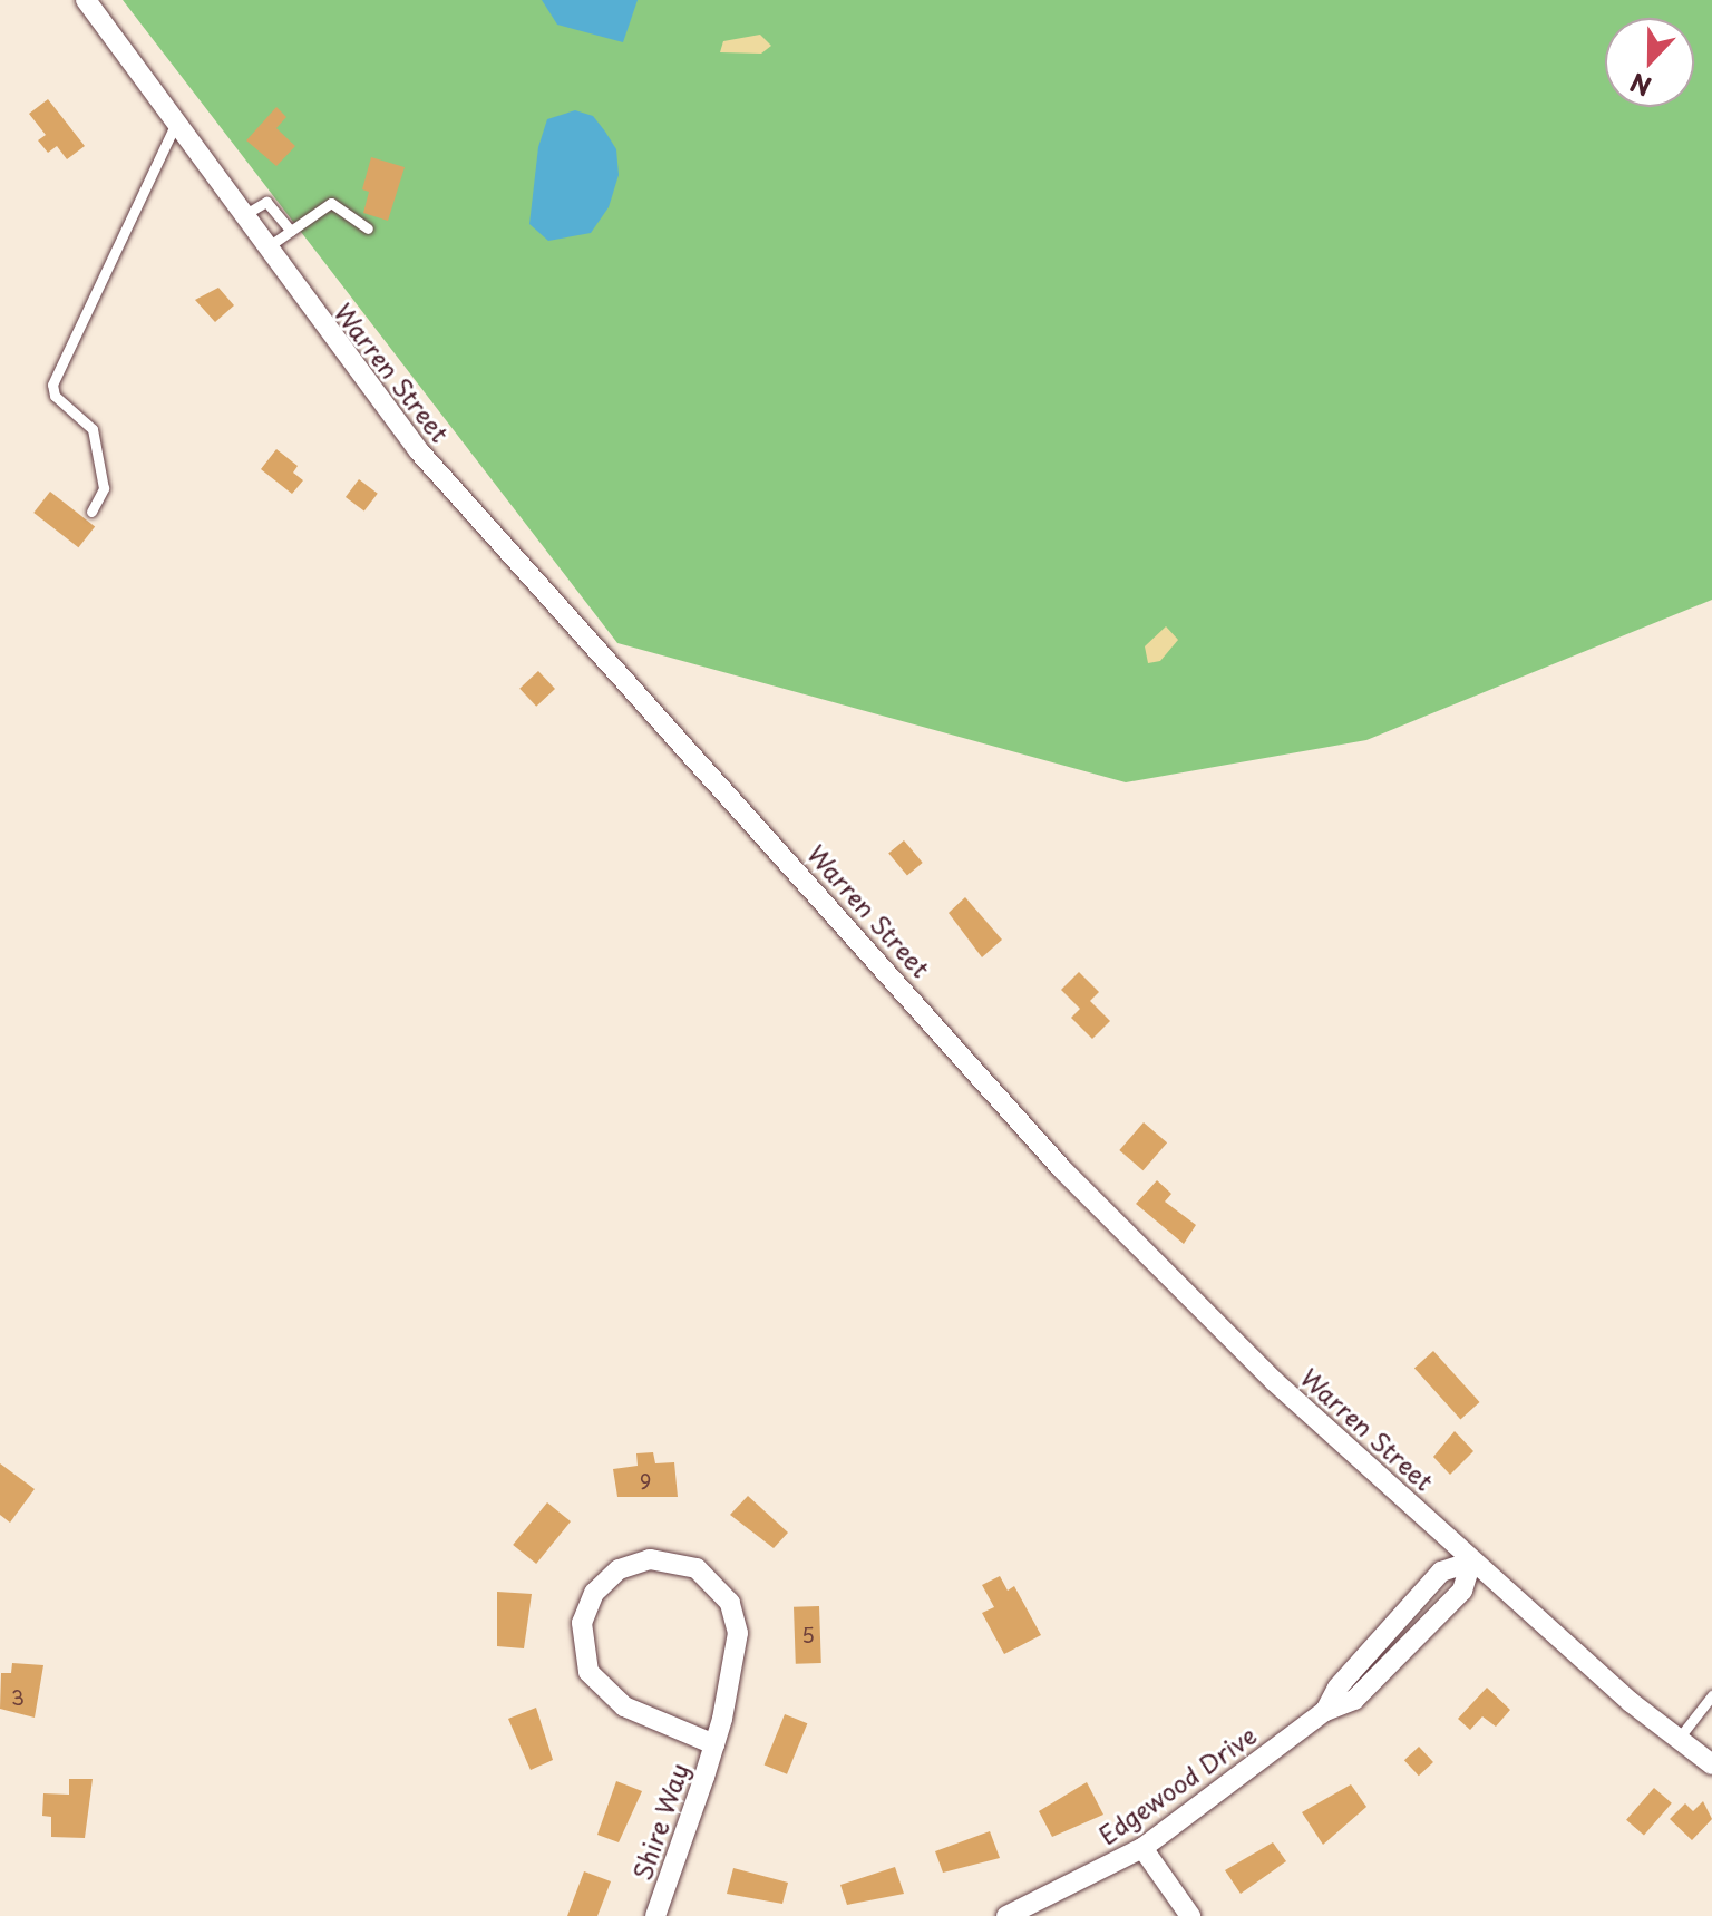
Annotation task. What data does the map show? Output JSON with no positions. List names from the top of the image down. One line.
{"streets":{"street":["Warren Street","Edgewood Drive","Shire Way"]},"crossings":[["Warren Street","Edgewood Drive"]],"house_numbers":["9","5","3"],"north":"bottom"}
